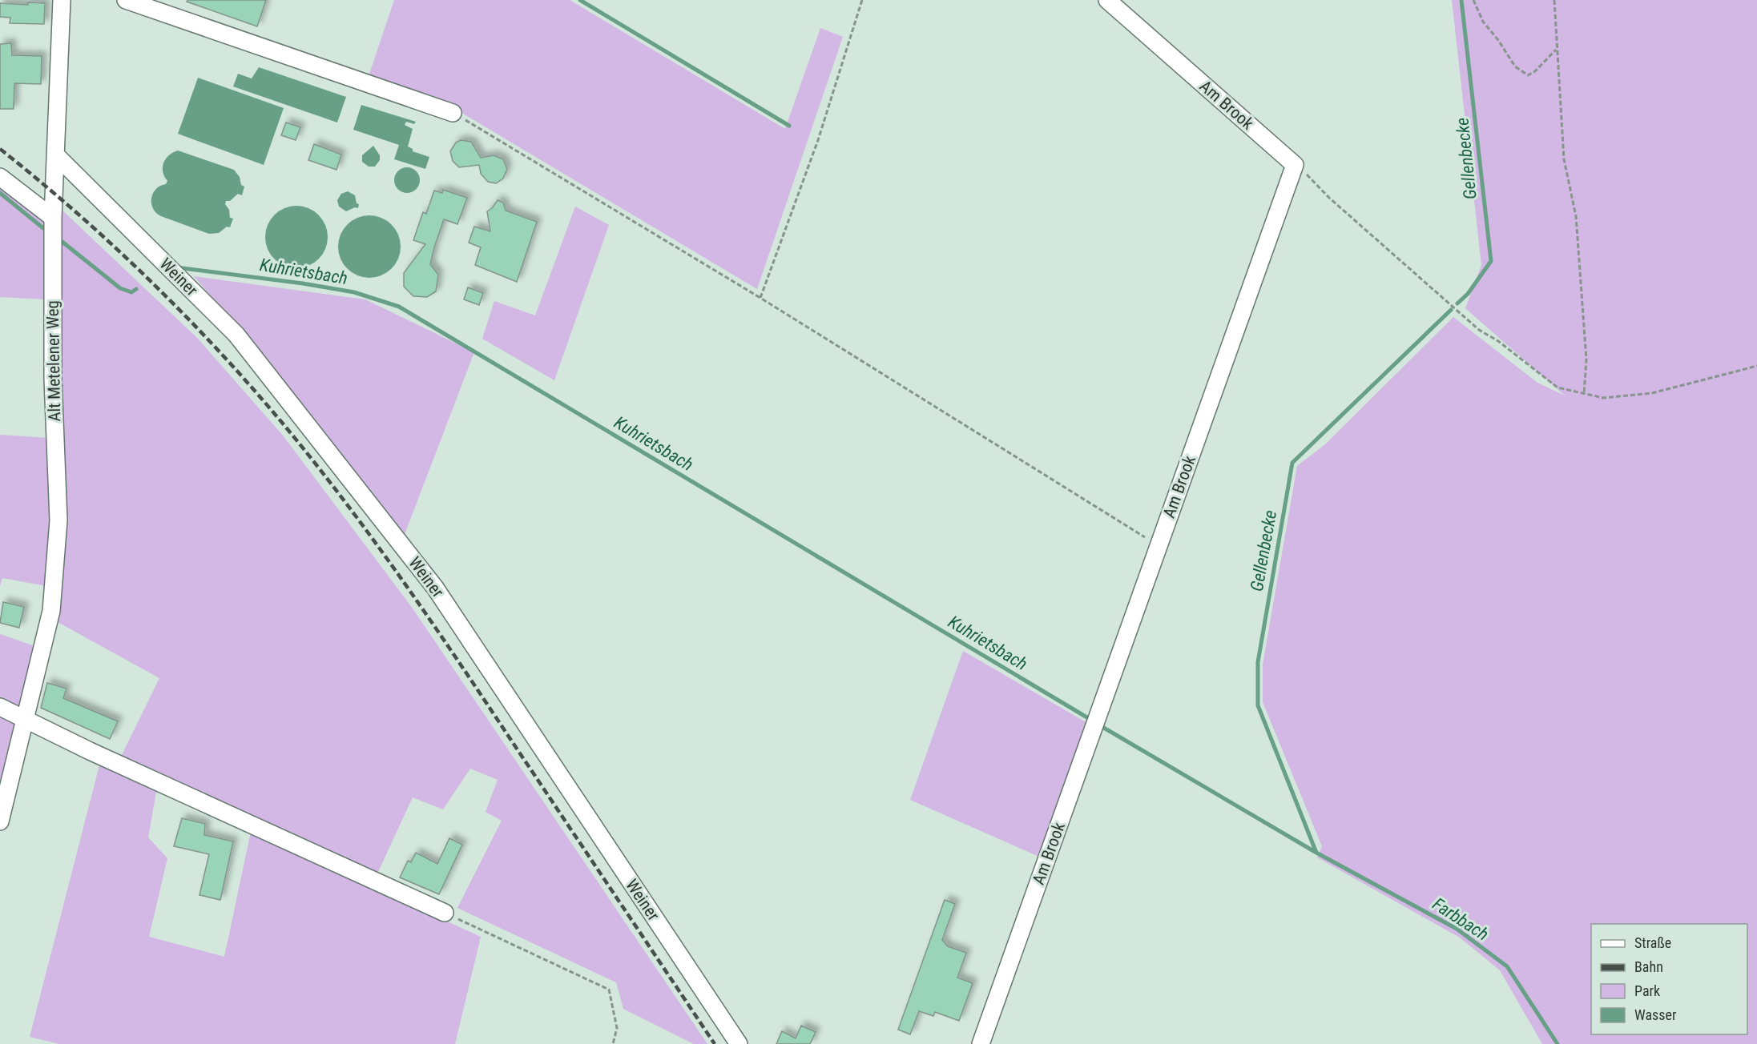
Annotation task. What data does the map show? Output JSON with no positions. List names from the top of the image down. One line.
{"streets":{"street":["Am Brook","Weiner","Alt Metelener Weg"]},"crossings":[["Weiner","Alt Metelener Weg"]],"water":["Gellenbecke","Kuhrietsbach","Farbbach"],"legend":["Straße","Bahn","Park","Wasser"]}
